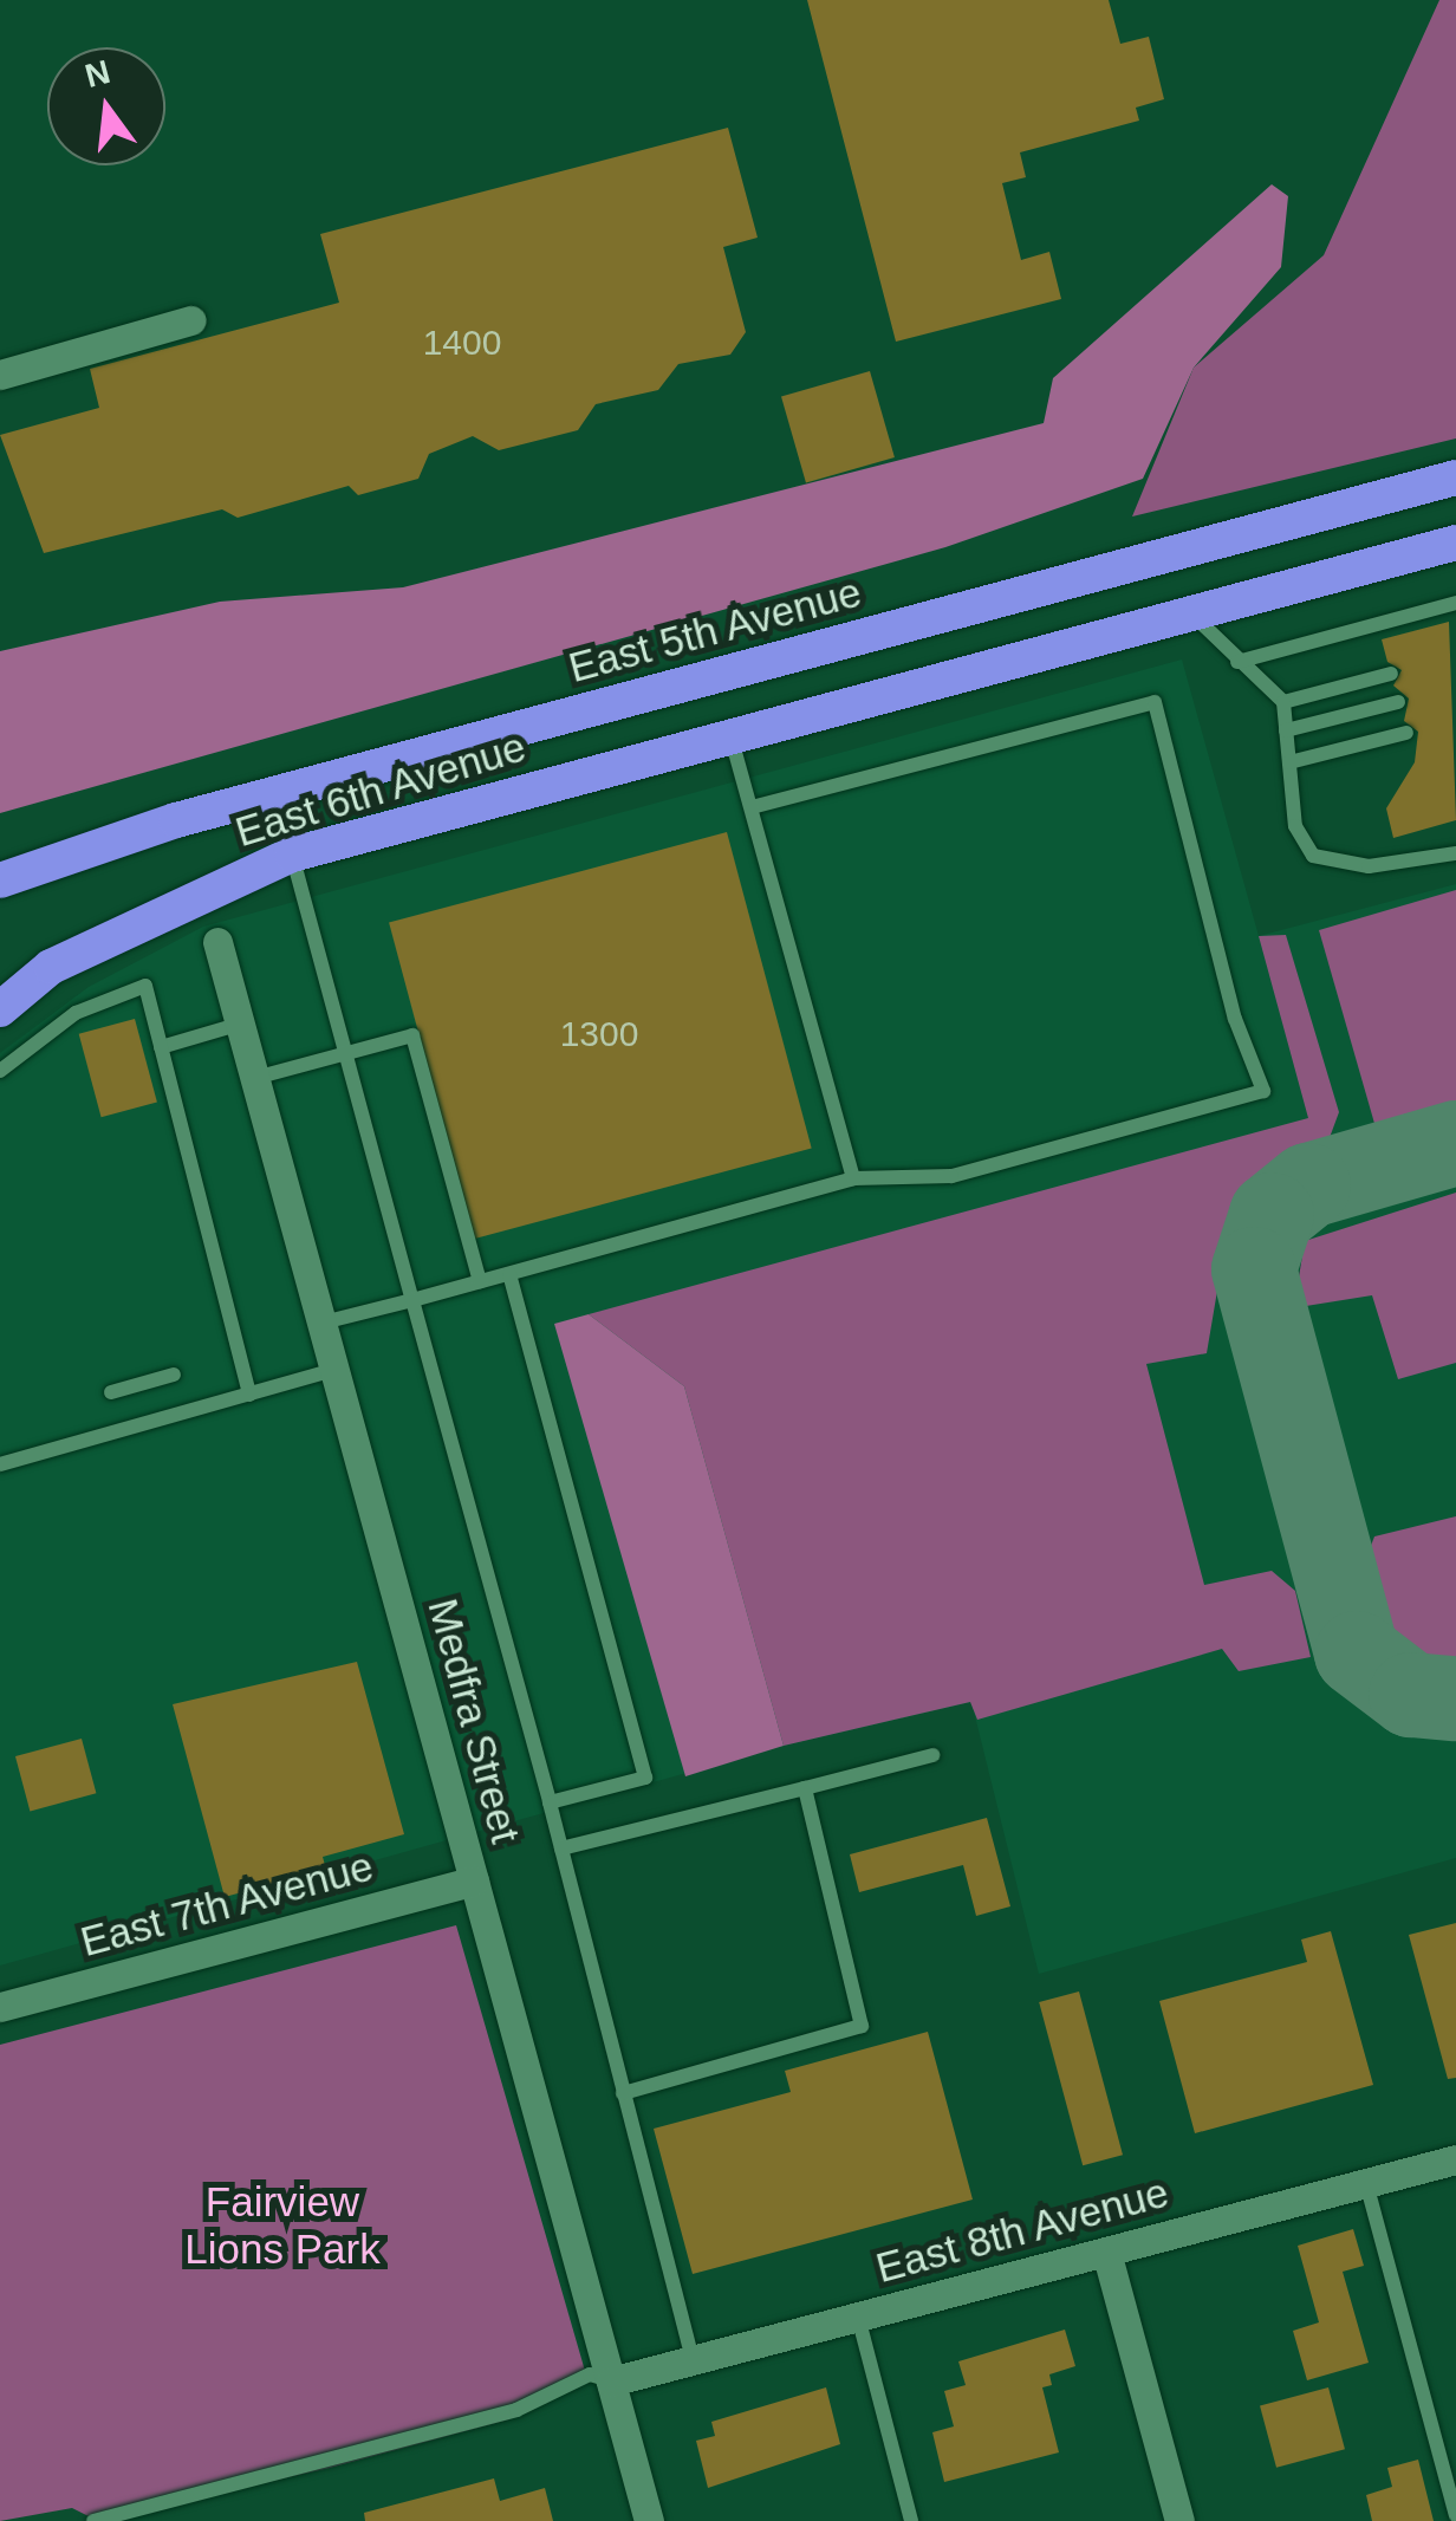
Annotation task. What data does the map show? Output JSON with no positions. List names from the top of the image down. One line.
{"streets":{"highway":["East 5th Avenue","East 6th Avenue"],"street":["Medfra Street","East 7th Avenue","East 8th Avenue"]},"crossings":[["Medfra Street","East 7th Avenue"],["Medfra Street","East 8th Avenue"]],"parks":["Fairview Lions Park"],"house_numbers":["1400","1300"],"north":"top"}
